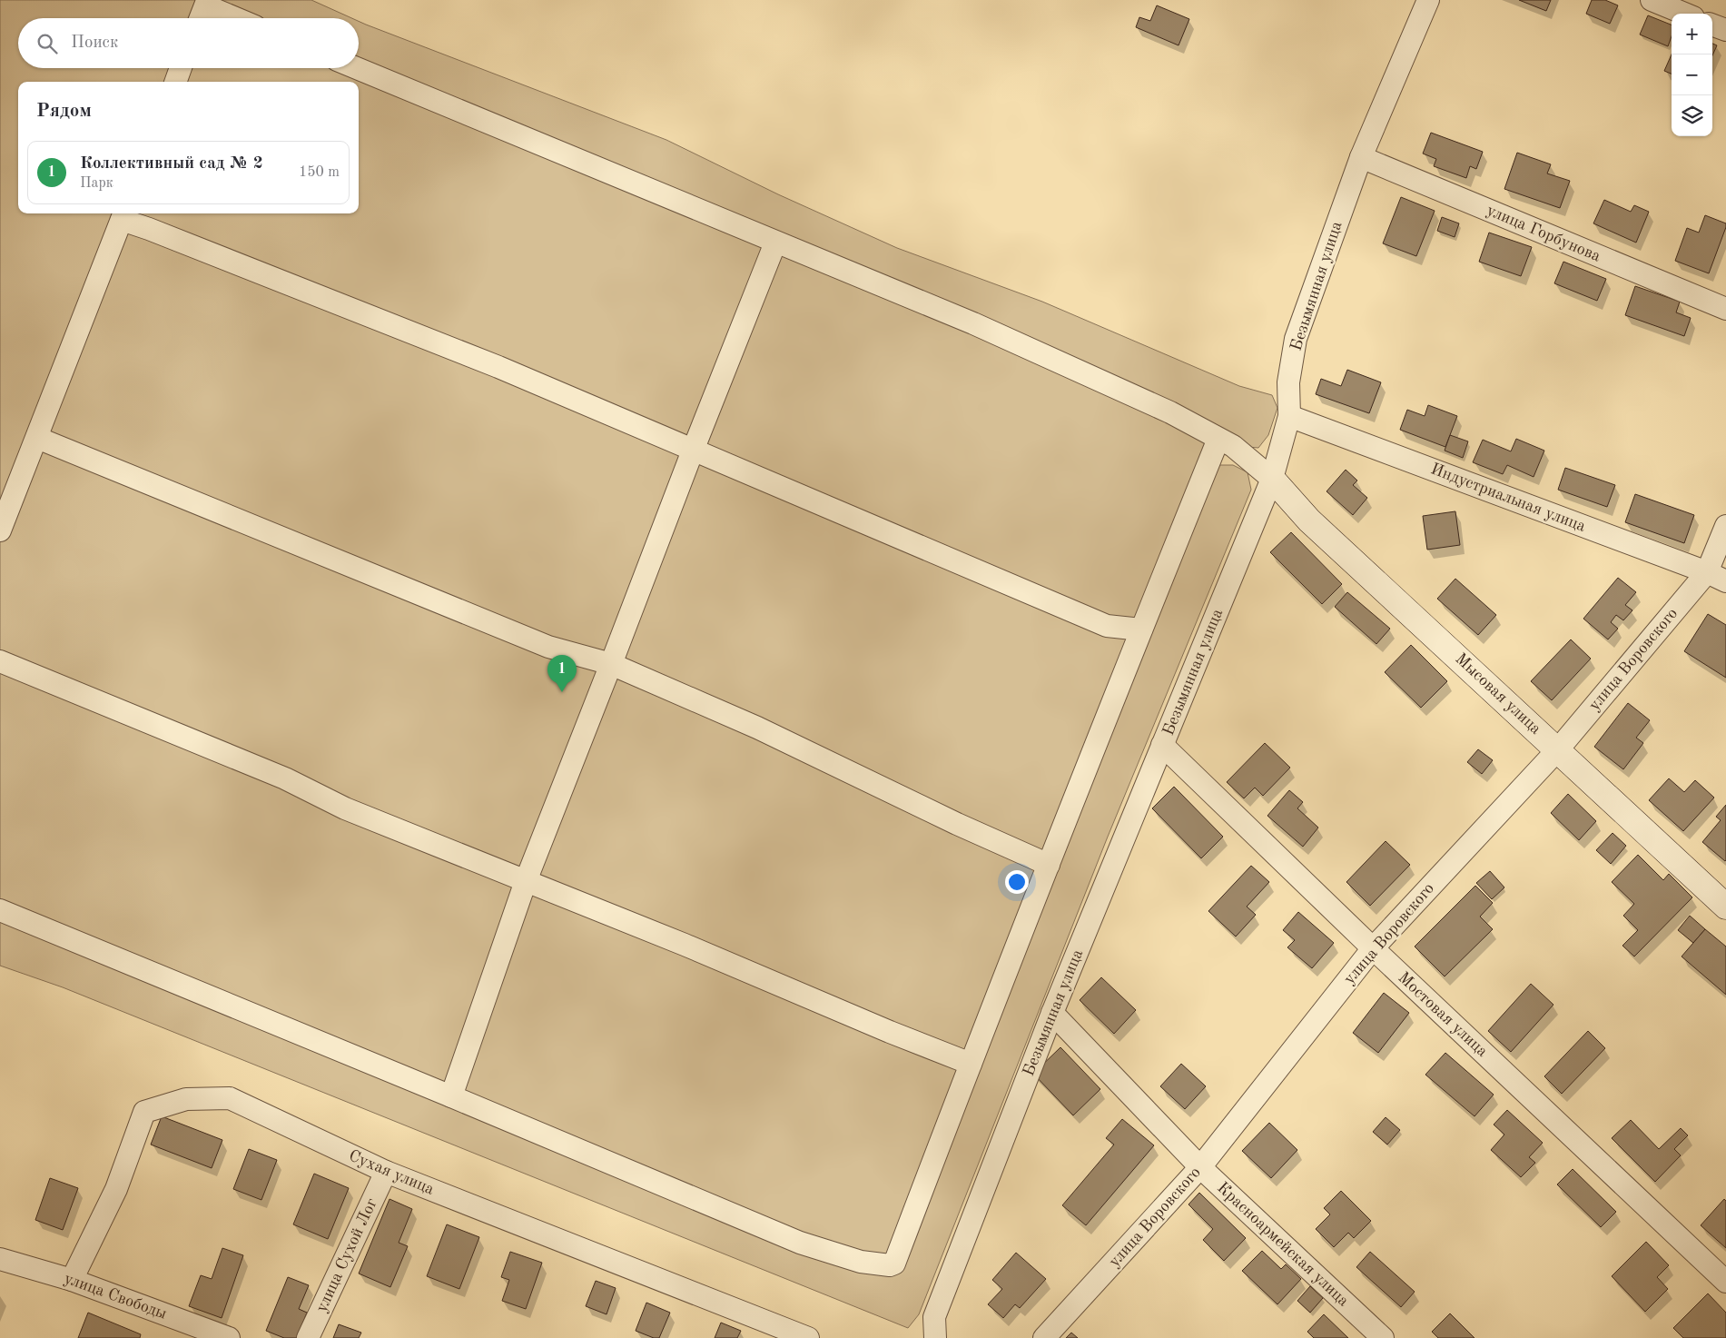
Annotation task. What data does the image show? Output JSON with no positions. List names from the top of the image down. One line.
{"streets":{"street":["улица Горбунова","Безымянная улица","Индустриальная улица","улица Воровского","Мысовая улица","Мостовая улица","Сухая улица","Красноармейская улица","улица Сухой Лог","улица Свободы"]},"crossings":[["улица Горбунова","Безымянная улица"],["Безымянная улица","Индустриальная улица"],["Безымянная улица","Мысовая улица"],["Безымянная улица","Мостовая улица"],["Безымянная улица","Красноармейская улица"],["Индустриальная улица","улица Воровского"],["улица Воровского","Мысовая улица"],["улица Воровского","Мостовая улица"],["улица Воровского","Красноармейская улица"],["Сухая улица","улица Сухой Лог"],["Сухая улица","улица Свободы"]],"page":{"map_buttons":["+","−"],"search":"Поиск","heading":"Рядом","list":[{"mark":"1","name":"Коллективный сад № 2","note":"Парк","value":"150 m"}],"pins":"1"}}
